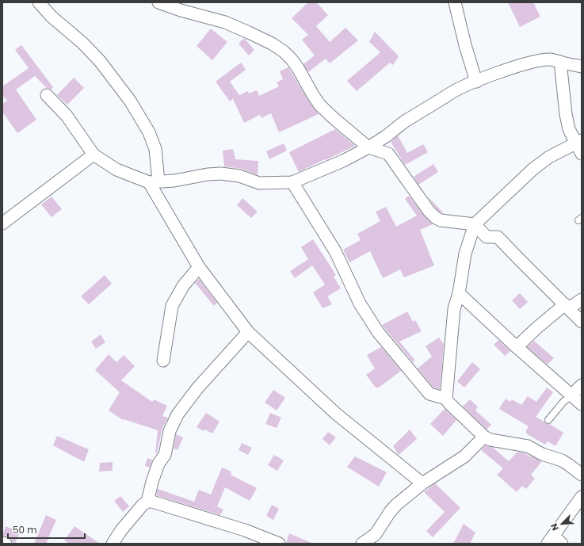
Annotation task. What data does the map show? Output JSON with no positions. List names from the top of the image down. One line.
{"scale_bar":"50 m","north":"bottom left"}
